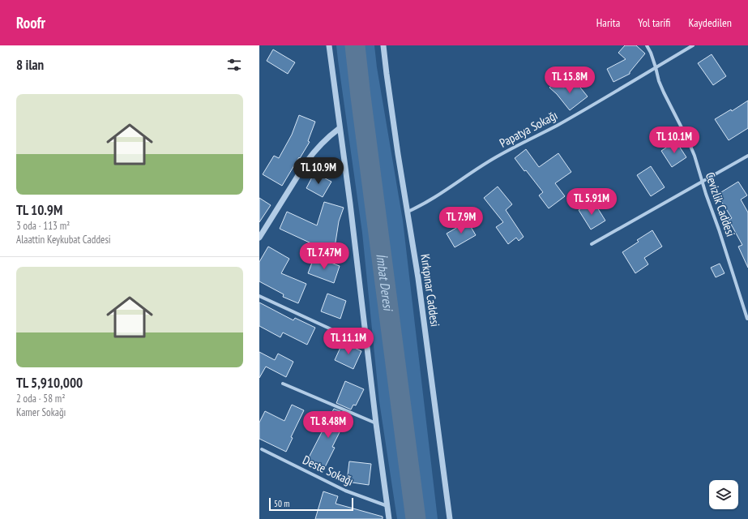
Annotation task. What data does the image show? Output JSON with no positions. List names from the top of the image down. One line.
{"streets":{"street":["Papatya Sokağı","Cevizlik Caddesi","Kırkpınar Caddesi","Deste Sokağı"]},"crossings":[["Papatya Sokağı","Cevizlik Caddesi"],["Papatya Sokağı","Kırkpınar Caddesi"]],"water":["İmbat Deresi"],"scale_bar":"50 m","page":{"header":"Roofr","nav":["Harita","Yol tarifi","Kaydedilen"],"heading":"8 ilan","price":["TL 15.8M","TL 10.1M","TL 10.9M","TL 5.91M","TL 7.9M","TL 7.47M","TL 11.1M","TL 8.48M"],"list":[{"name":"TL 10.9M","note":"3 oda · 113 m² · Alaattin Keykubat Caddesi"},{"name":"TL 5,910,000","note":"2 oda · 58 m² · Kamer Sokağı"}],"scale":"50 m"}}
